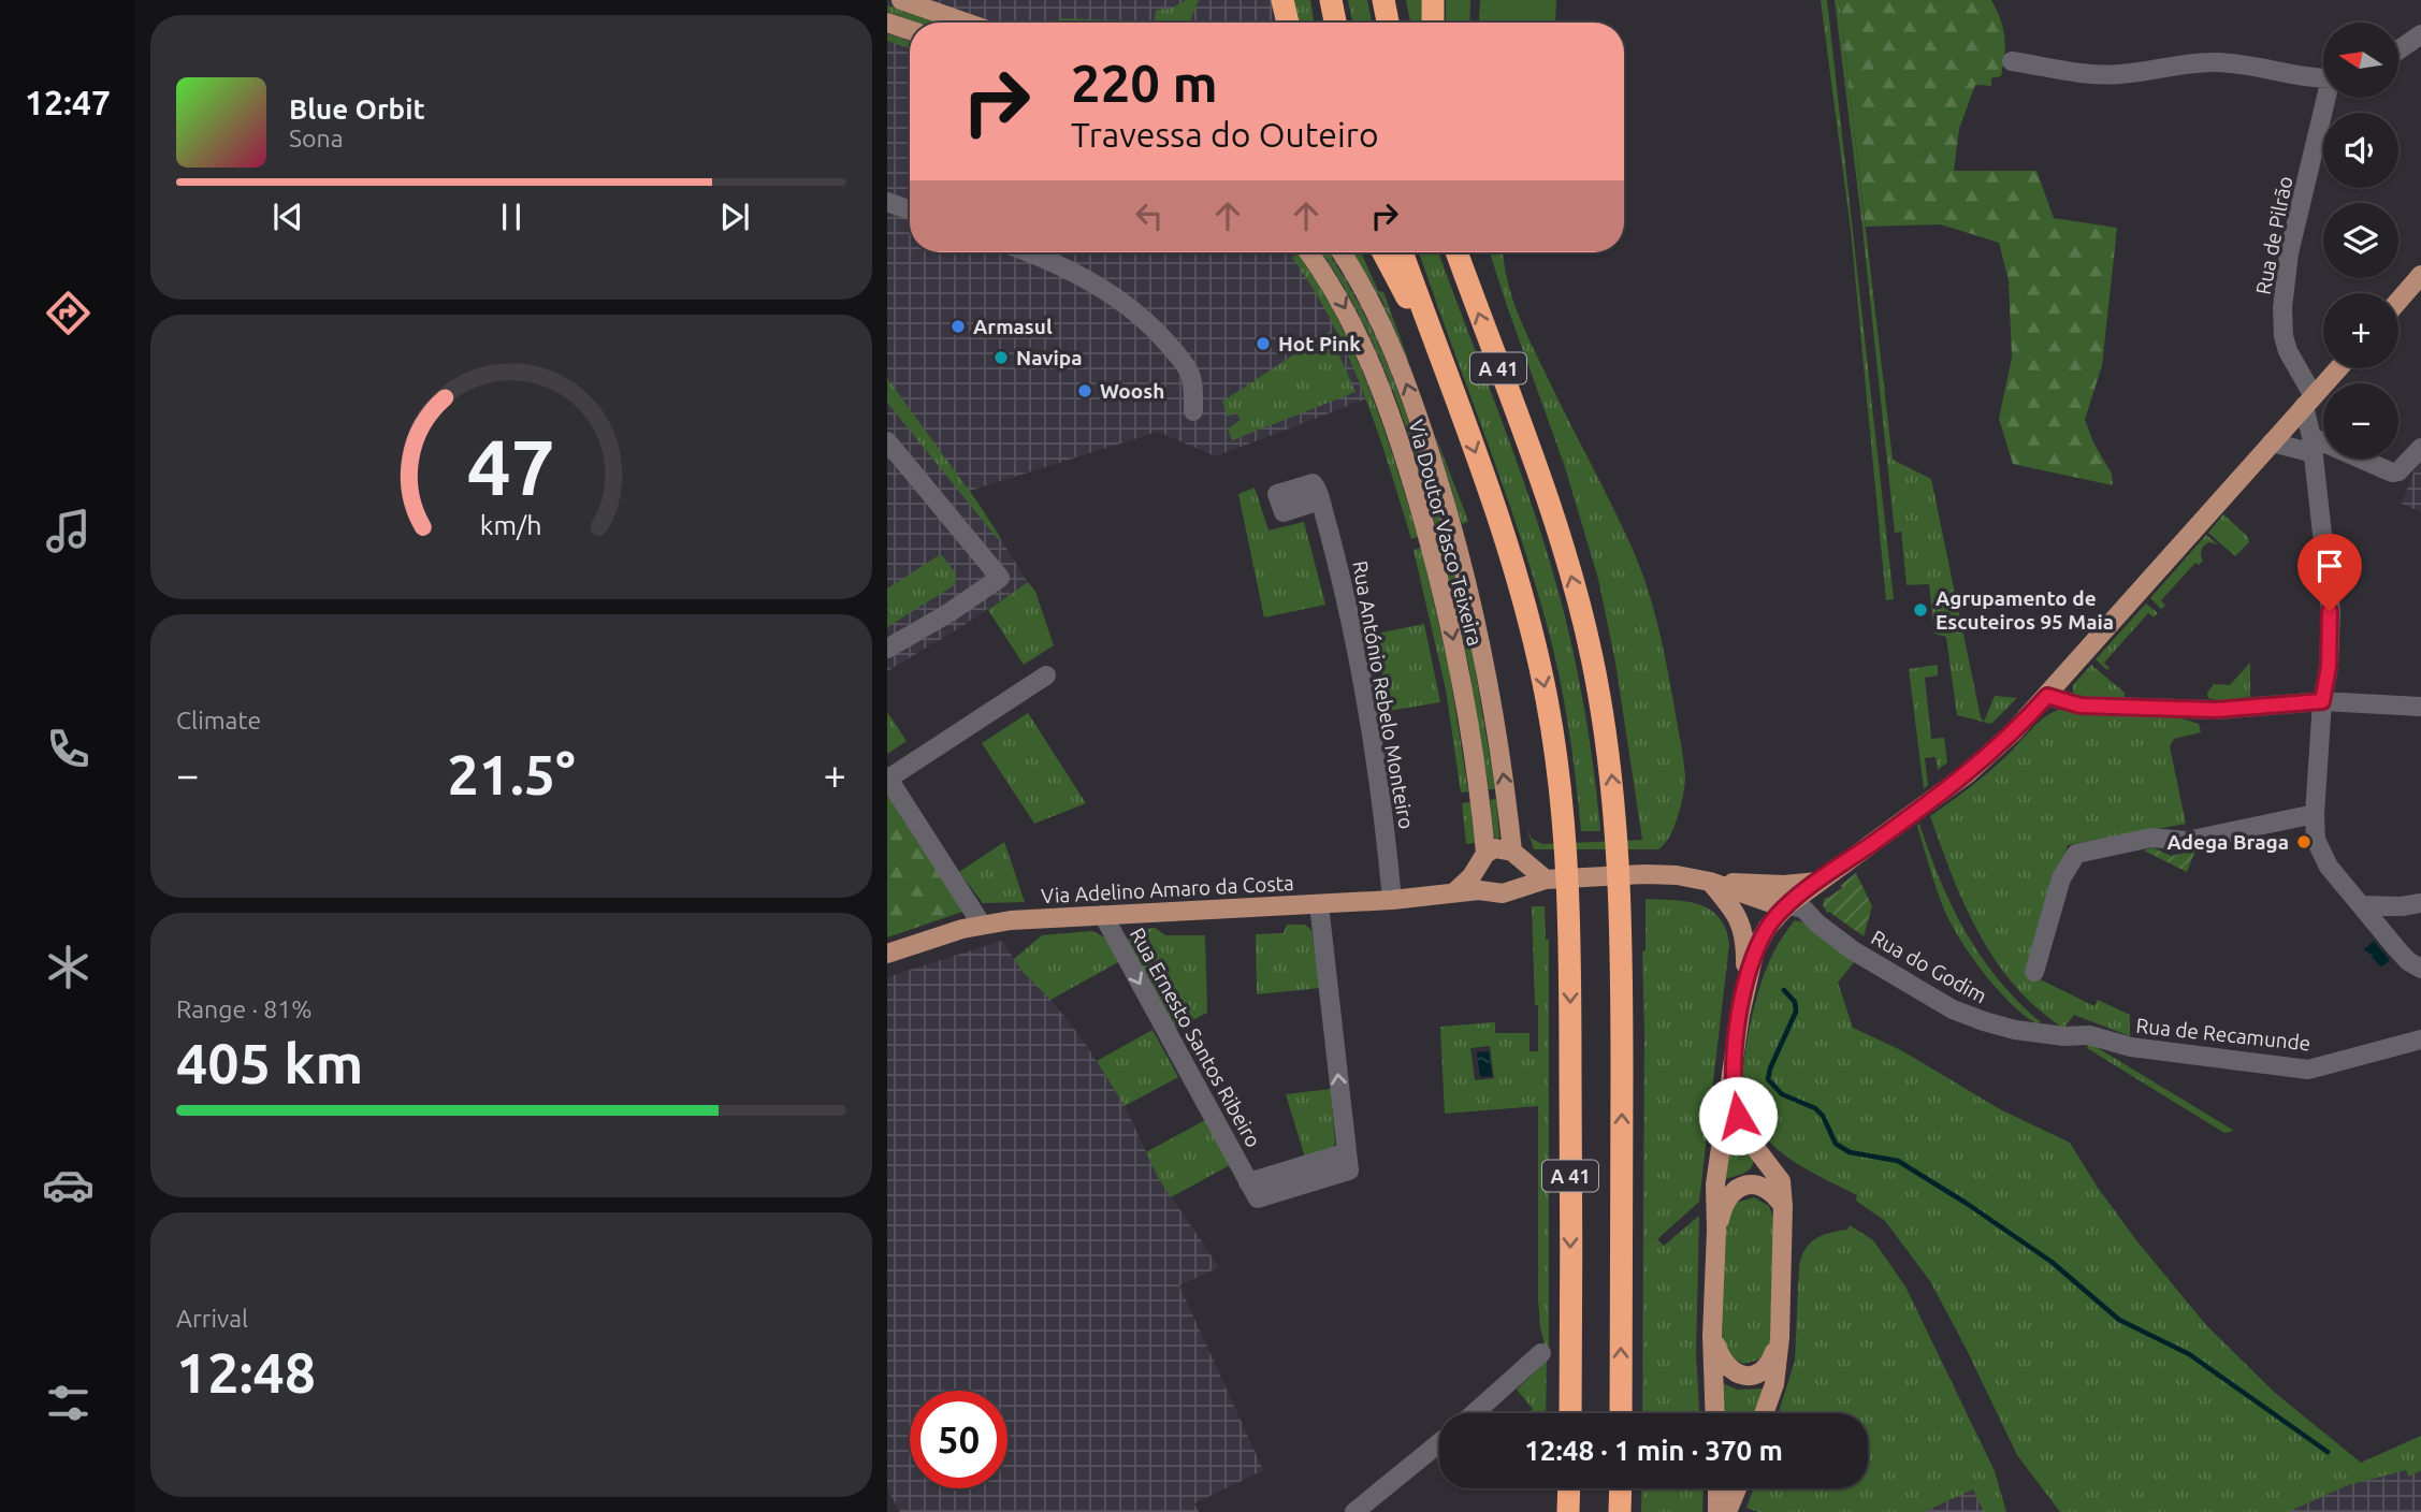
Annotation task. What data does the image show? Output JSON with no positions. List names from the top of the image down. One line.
{"streets":{"highway":["A 41"],"main road":["Via Doutor Vasco Teixeira","Via Adelino Amaro da Costa"],"street":["Rua de Pilrão","Rua António Rebelo Monteiro","Rua do Godim","Rua de Recamunde","Rua Ernesto Santos Ribeiro"]},"crossings":[["Via Doutor Vasco Teixeira","Via Adelino Amaro da Costa"],["Rua António Rebelo Monteiro","Via Adelino Amaro da Costa"],["Via Adelino Amaro da Costa","Rua do Godim"],["Via Adelino Amaro da Costa","Rua Ernesto Santos Ribeiro"],["Rua do Godim","Rua de Recamunde"]],"places":["Armasul","Hot Pink","Navipa","Woosh","Agrupamento de Escuteiros 95 Maia","Adega Braga"],"north":"left","page":{"tabs":"12:47","map_buttons":["+","−"],"turn":["220 m","Travessa do Outeiro"],"song":["Blue Orbit","Sona"],"tile":["Climate",["Range · 81%","405 km"],["Arrival","12:48"]],"heat":["−","21.5°","+"],"limit":"50","trip":"12:48 · 1 min · 370 m","gauge":["47","km/h"]}}
